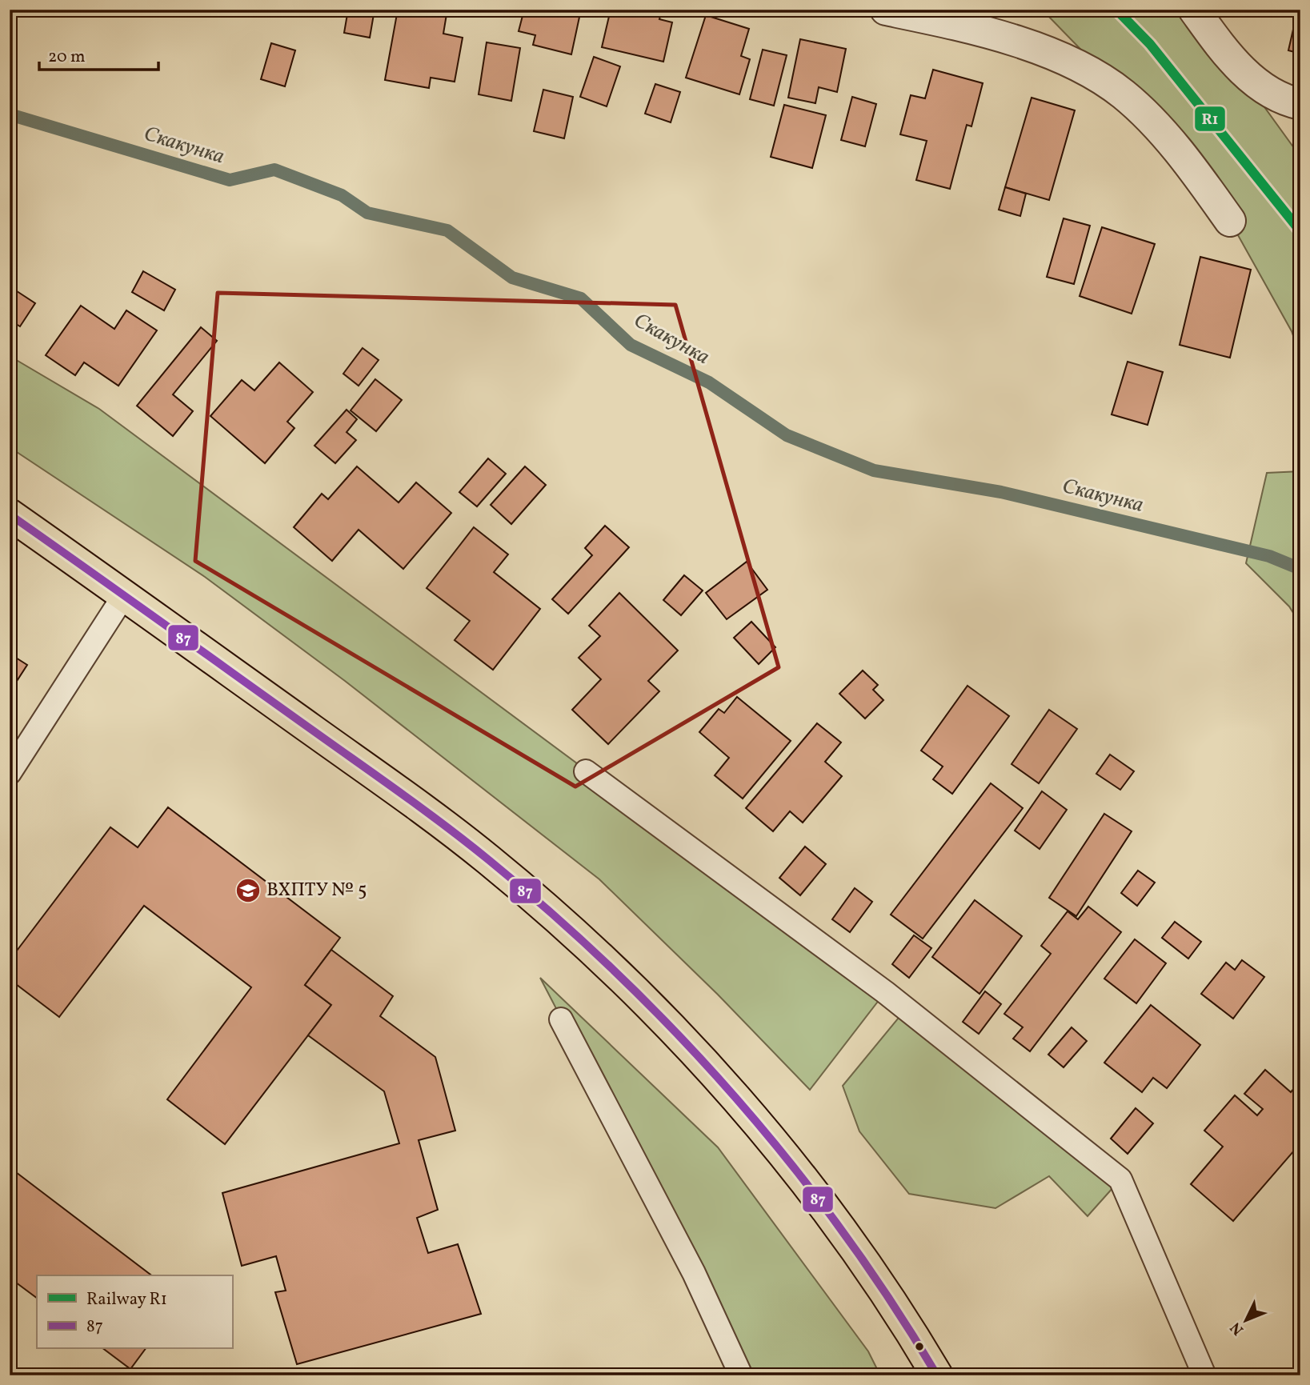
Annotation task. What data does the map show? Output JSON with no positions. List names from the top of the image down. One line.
{"water":["Скакунка"],"places":{"school or university":["ВХПТУ № 5"]},"lines":["rail line R1","transit line 87"],"legend":["Railway R1","87"],"scale_bar":"20 m","north":"bottom left"}
